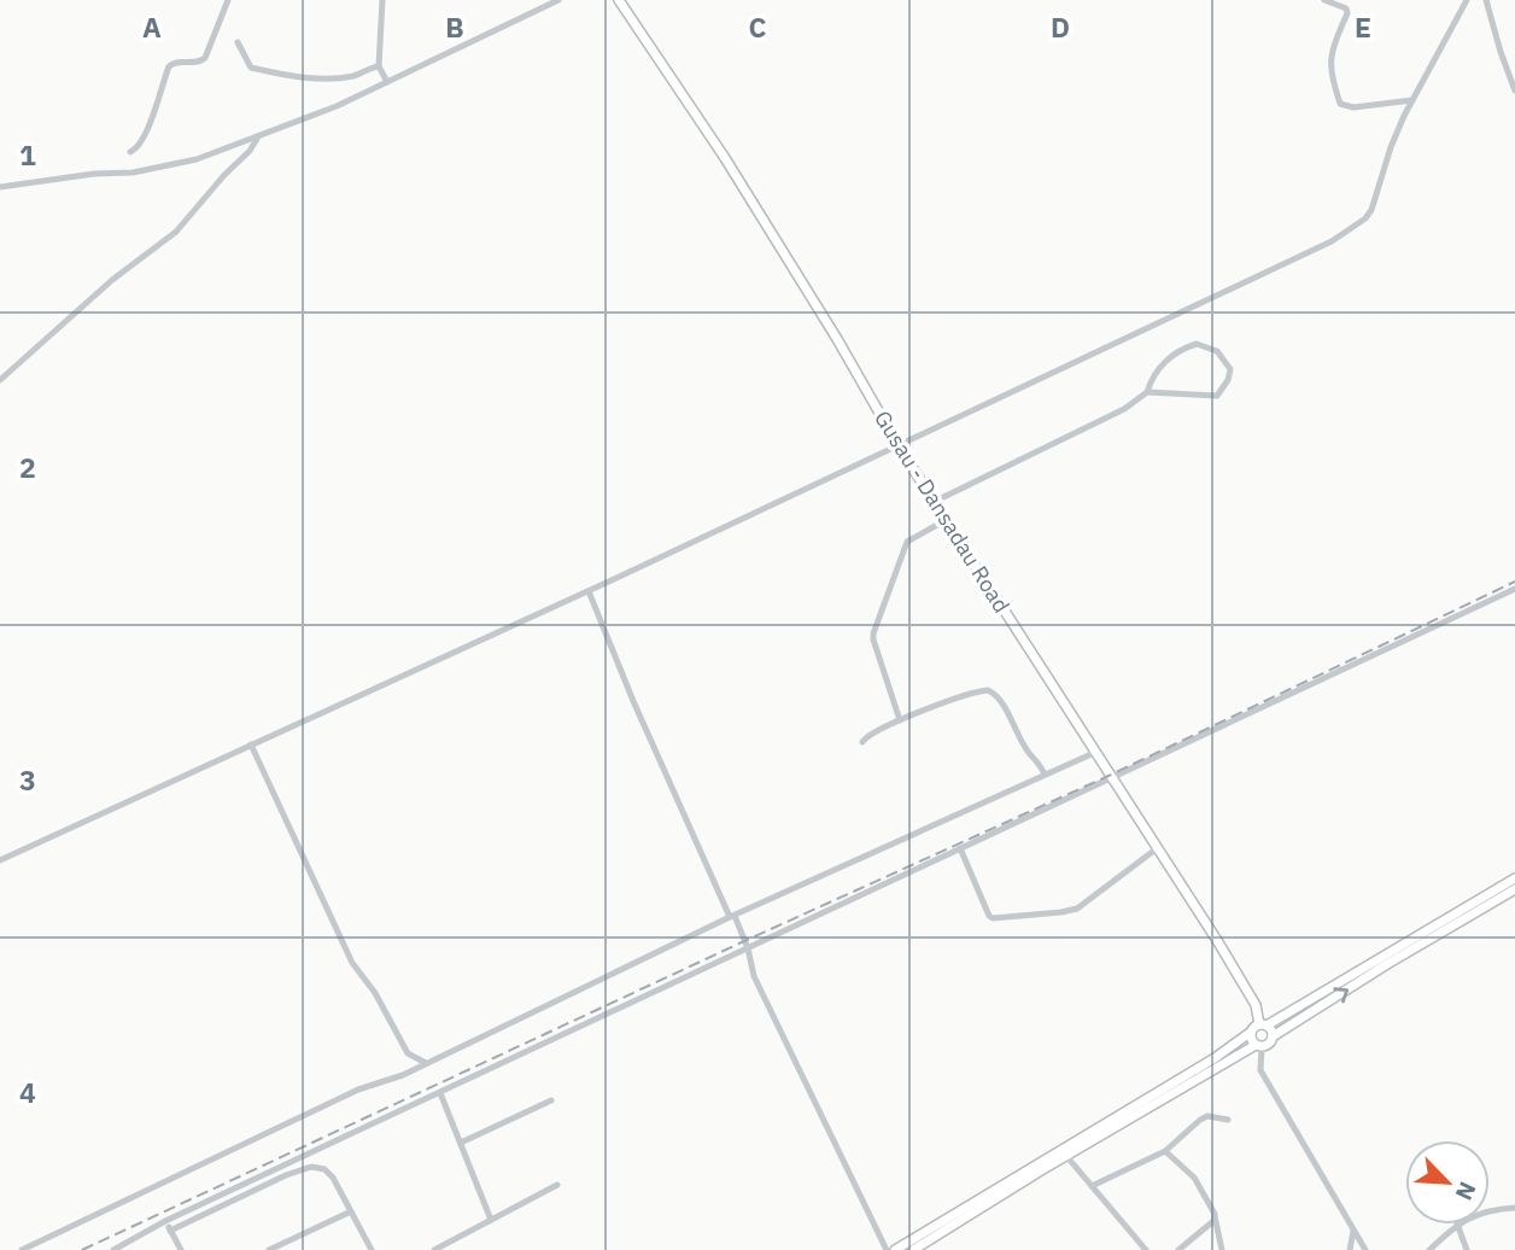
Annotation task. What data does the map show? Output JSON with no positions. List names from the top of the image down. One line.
{"streets":{"main road":["Gusau - Dansadau Road"]},"north":"bottom right","grid":{"columns":["A","B","C","D","E"],"rows":["1","2","3","4"]}}
